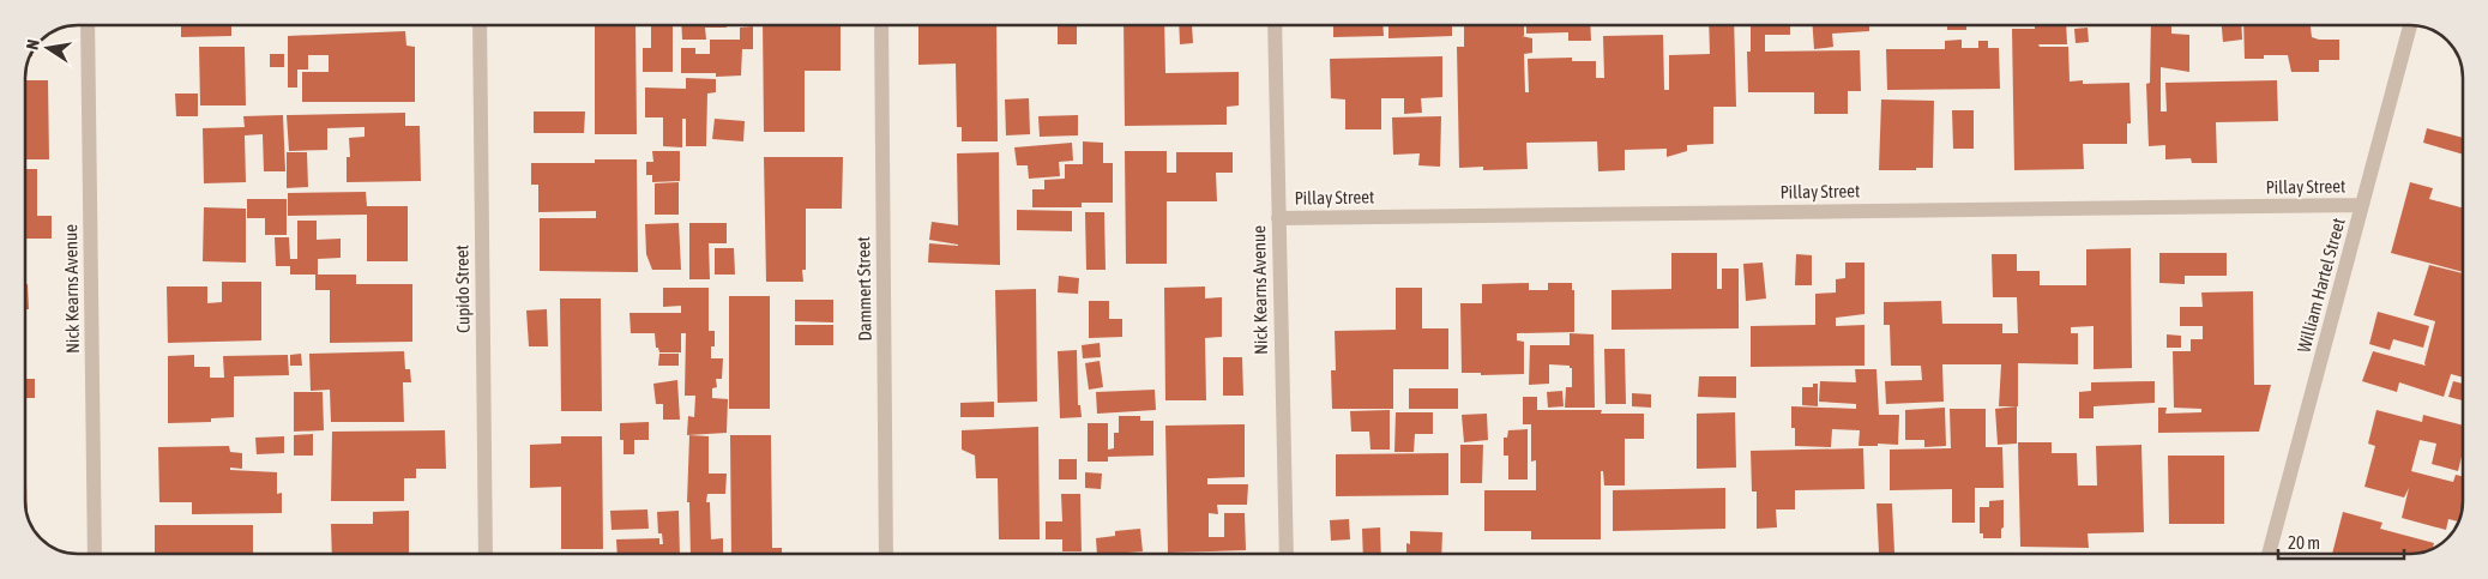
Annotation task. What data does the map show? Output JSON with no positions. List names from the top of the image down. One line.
{"streets":{"street":["Pillay Street","William Hartel Street","Nick Kearns Avenue","Cupido Street","Dammert Street"]},"crossings":[["Pillay Street","William Hartel Street"],["Pillay Street","Nick Kearns Avenue"]],"scale_bar":"20 m","north":"left"}
